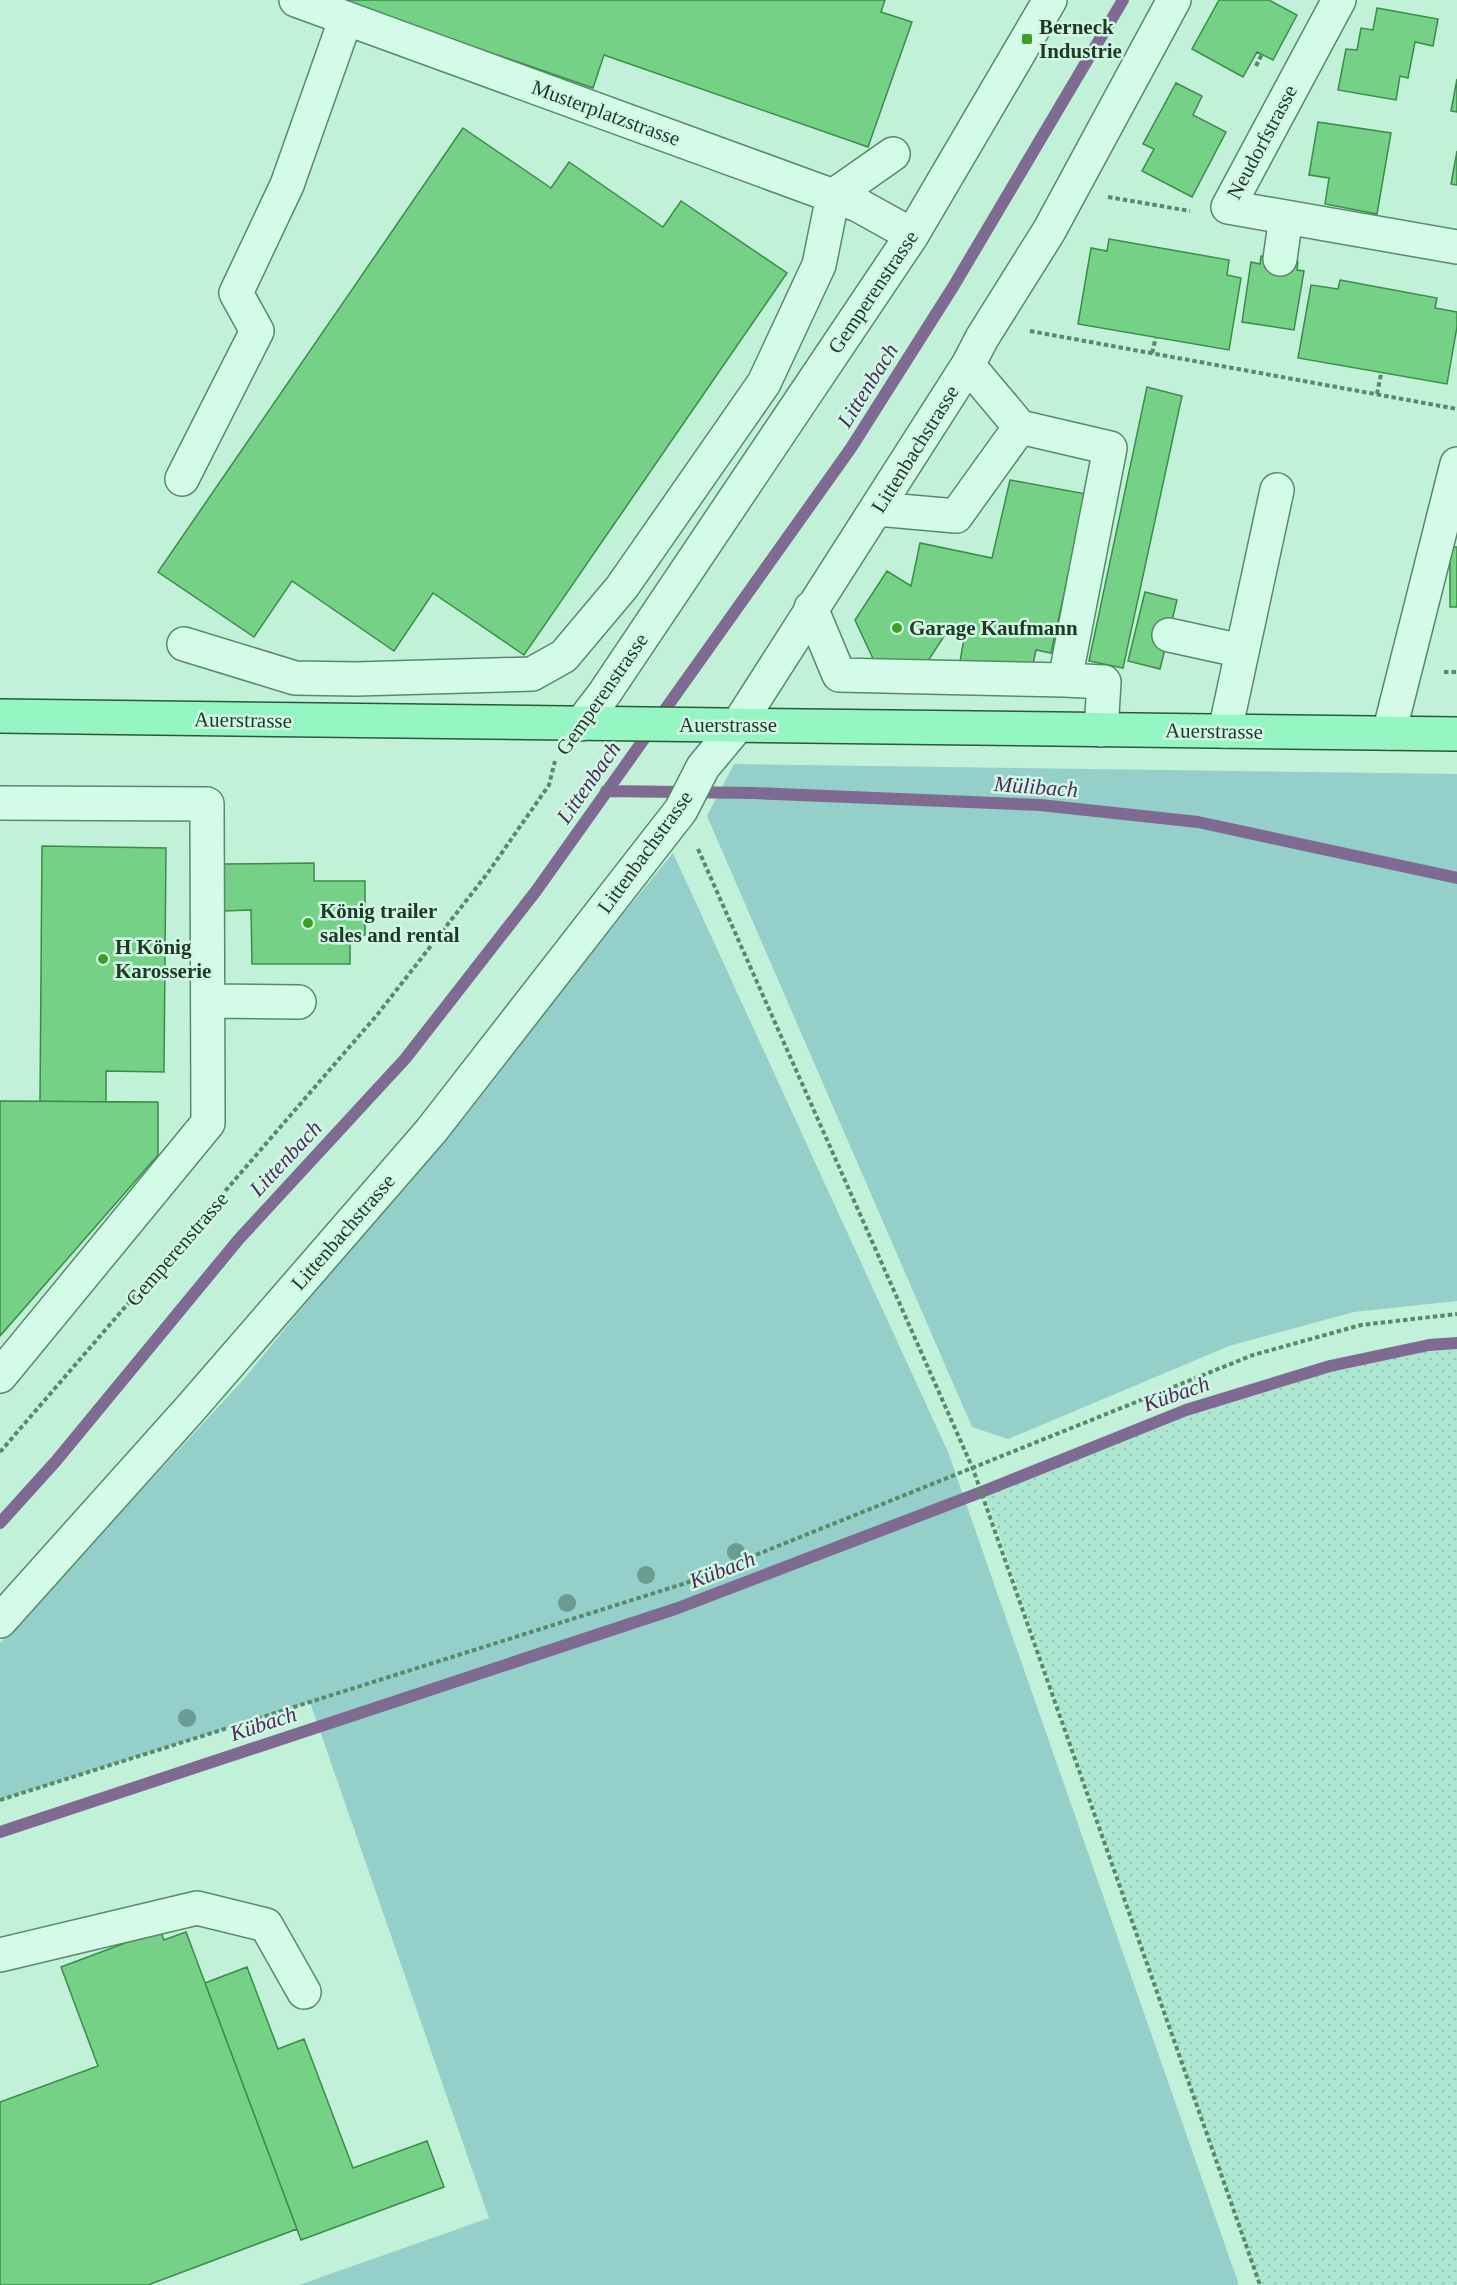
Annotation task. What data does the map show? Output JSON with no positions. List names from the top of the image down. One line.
{"streets":{"main road":["Auerstrasse"],"street":["Musterplatzstrasse","Neudorfstrasse","Gemperenstrasse","Littenbachstrasse"]},"crossings":[["Musterplatzstrasse","Gemperenstrasse"],["Gemperenstrasse","Auerstrasse"],["Littenbachstrasse","Auerstrasse"]],"water":["Littenbach","Mülibach","Kübach"],"places":{"transit":["Berneck Industrie"],"other":["Garage Kaufmann","König trailer sales and rental","H König Karosserie"]}}
